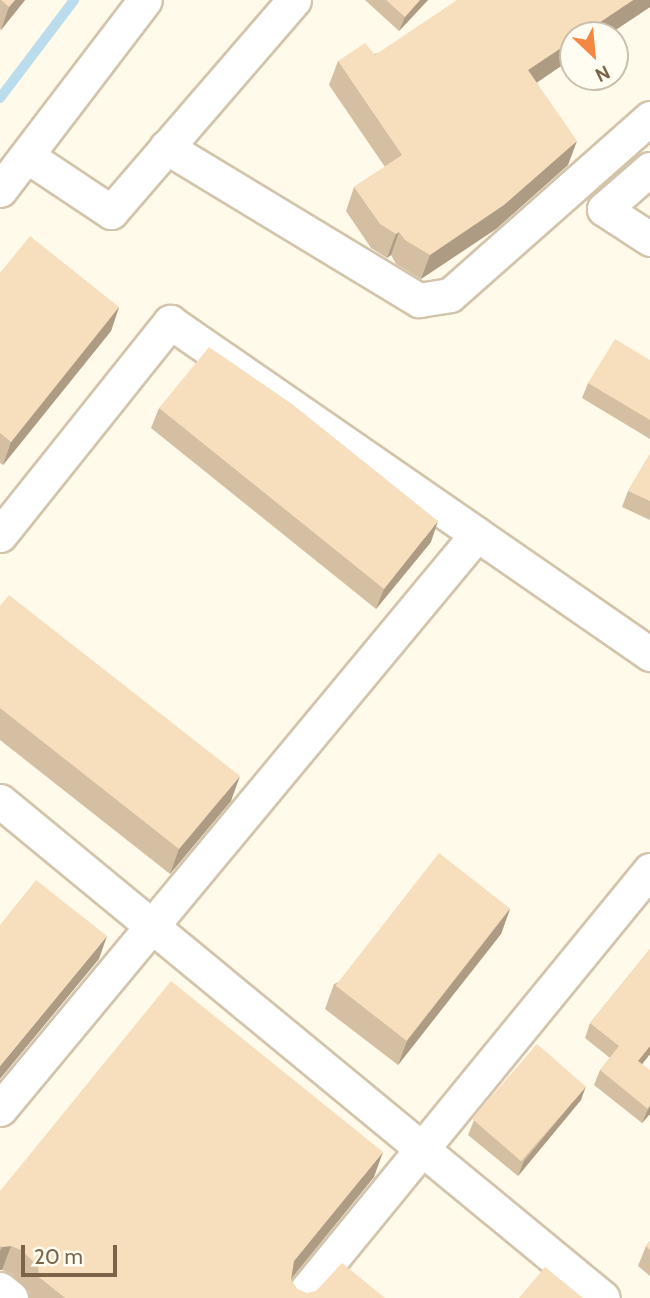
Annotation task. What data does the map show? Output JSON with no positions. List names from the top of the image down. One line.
{"scale_bar":"20 m","north":"bottom right"}
